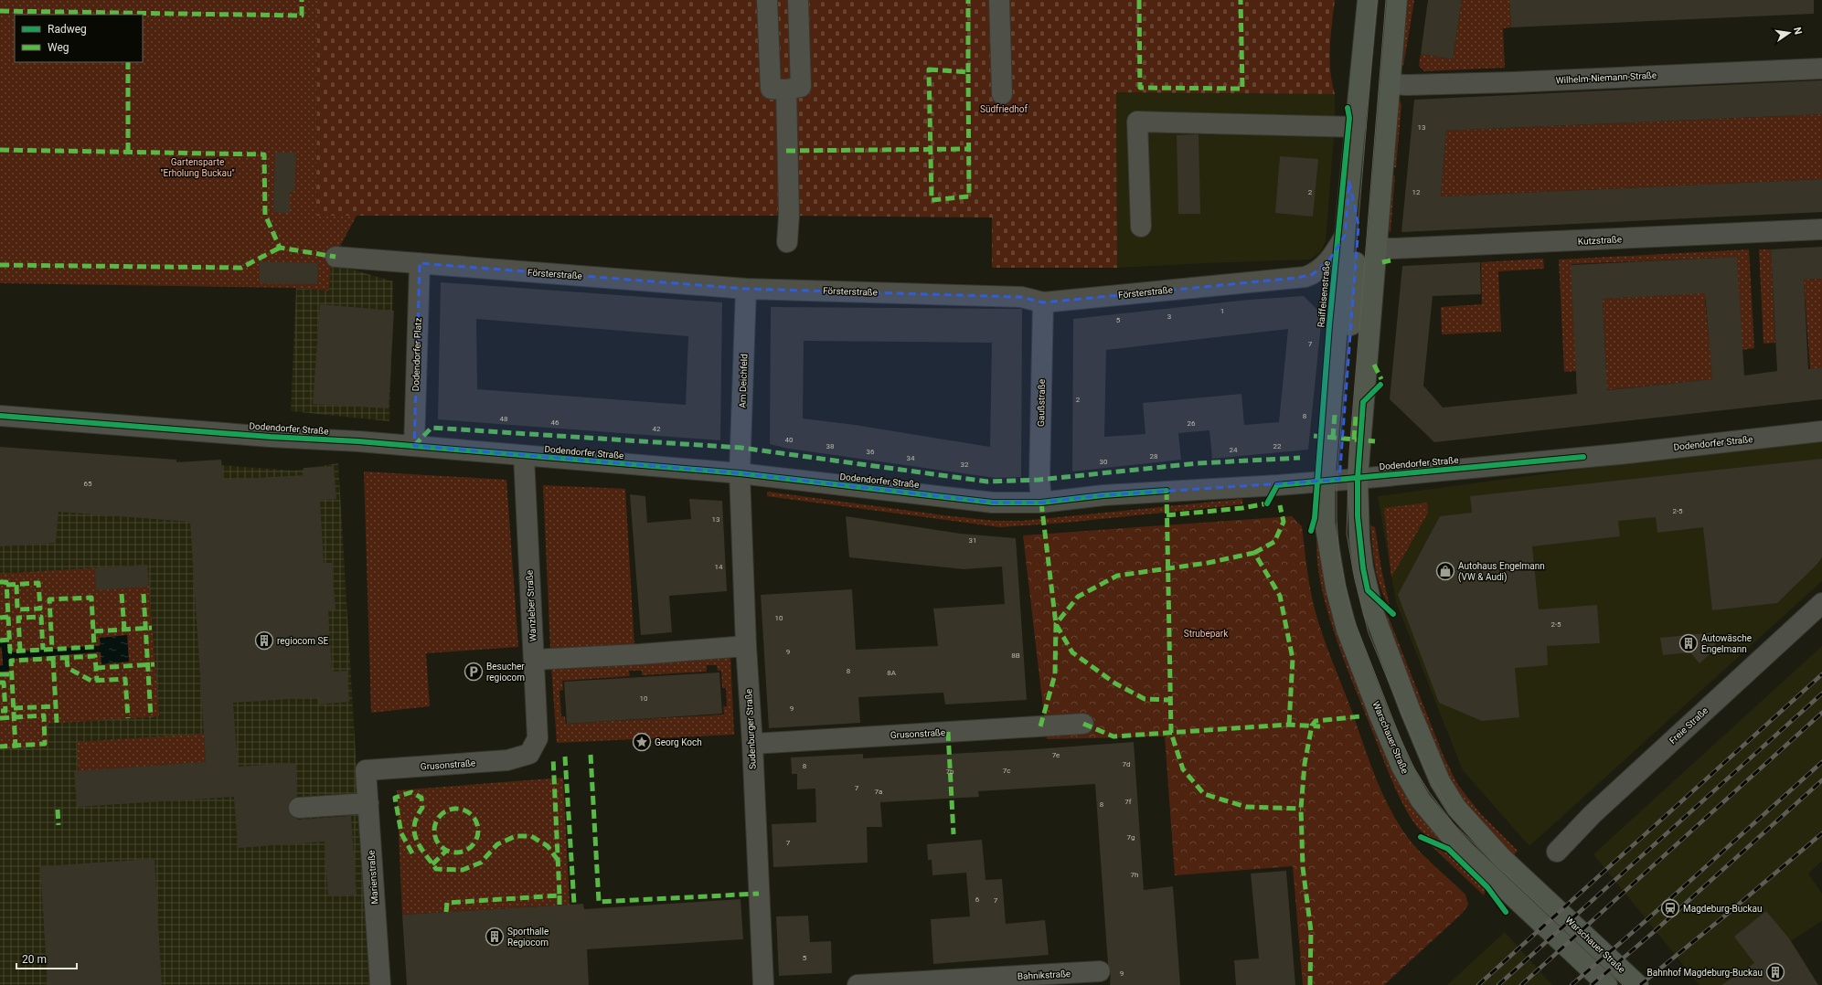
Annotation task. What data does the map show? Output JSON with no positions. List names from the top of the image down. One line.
{"streets":{"main road":["Raiffeisenstraße","Warschauer Straße"],"street":["Wilhelm-Niemann-Straße","Kutzstraße","Försterstraße","Dodendorfer Platz","Am Deichfeld","Gaußstraße","Dodendorfer Straße","Wanzleber Straße","Freie Straße","Sudenburger Straße","Grusonstraße","Marienstraße","Bahnikstraße"]},"crossings":[["Försterstraße","Raiffeisenstraße"],["Försterstraße","Dodendorfer Platz"],["Försterstraße","Am Deichfeld"],["Försterstraße","Gaußstraße"],["Raiffeisenstraße","Dodendorfer Straße"],["Raiffeisenstraße","Warschauer Straße"],["Dodendorfer Platz","Dodendorfer Straße"],["Am Deichfeld","Dodendorfer Straße"],["Am Deichfeld","Sudenburger Straße"],["Gaußstraße","Dodendorfer Straße"],["Dodendorfer Straße","Wanzleber Straße"],["Dodendorfer Straße","Sudenburger Straße"],["Dodendorfer Straße","Warschauer Straße"],["Wanzleber Straße","Grusonstraße"],["Sudenburger Straße","Grusonstraße"],["Grusonstraße","Marienstraße"]],"parks":["Südfriedhof","Gartensparte \"Erholung Buckau\"","Strubepark"],"places":{"shop":["Autohaus Engelmann (VW & Audi)"],"building":["regiocom SE","Autowäsche Engelmann","Sporthalle Regiocom","Bahnhof Magdeburg-Buckau"],"parking":["Besucher regiocom"],"place":["Georg Koch"],"station":["Magdeburg-Buckau"]},"house_numbers":["13","2","12","1","3","5","7","2","8","48","46","26","42","40","38","22","24","36","28","34","30","32","65","2-5","13","31","14","10","2-5","9","8B","8","8A","10","9","7e","7d","8","7c","7b","7","7a","7f","8","7g","7","7h","6","7","5","9"],"legend":["Radweg","Weg"],"scale_bar":"20 m","north":"right"}
